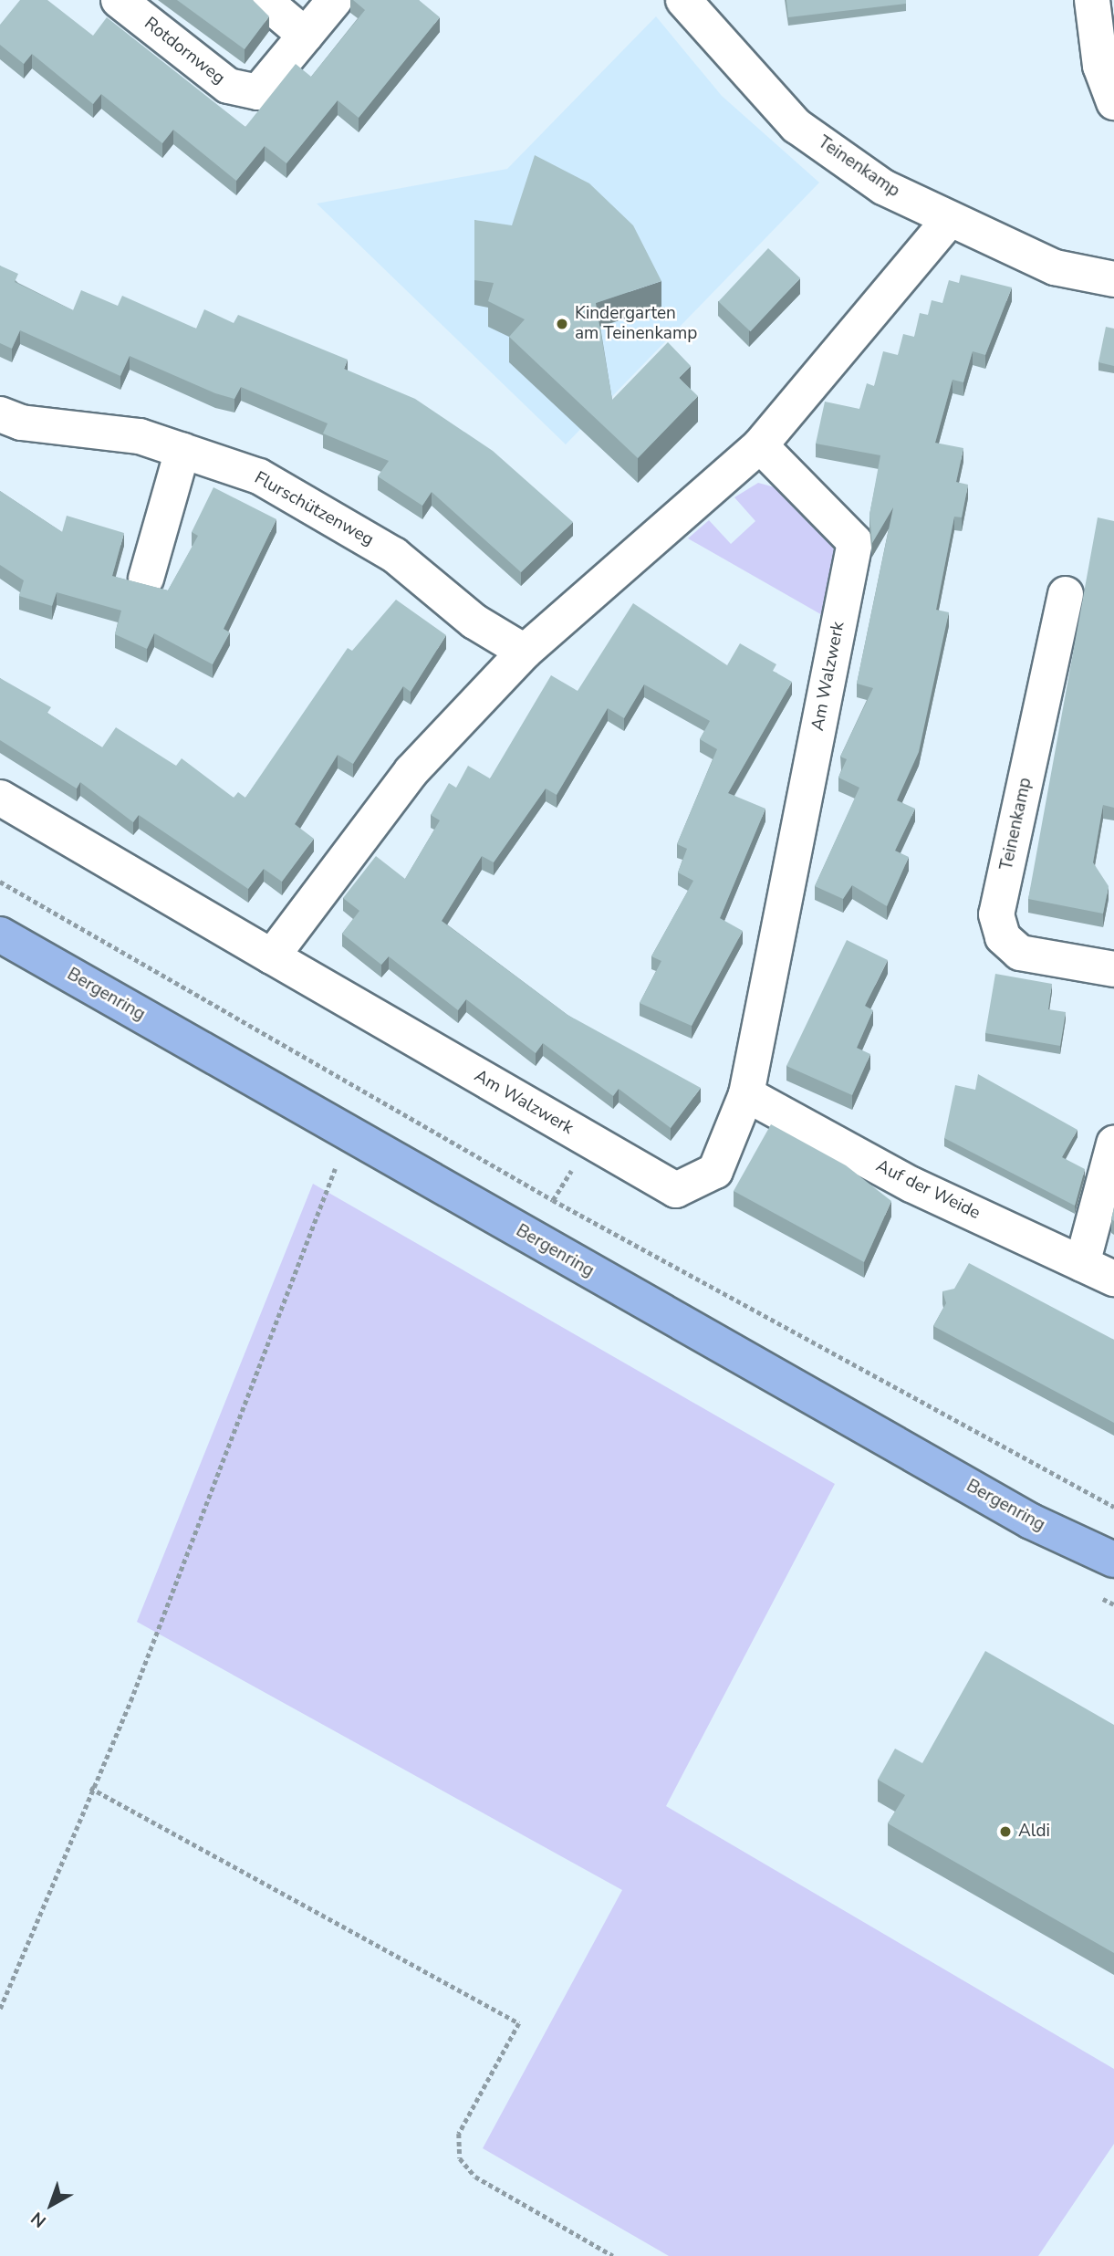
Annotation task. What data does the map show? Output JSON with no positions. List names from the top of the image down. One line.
{"streets":{"main road":["Bergenring"],"street":["Rotdornweg","Teinenkamp","Flurschützenweg","Am Walzwerk","Auf der Weide"]},"crossings":[["Am Walzwerk","Auf der Weide"]],"places":["Kindergarten am Teinenkamp","Aldi"],"north":"bottom left"}
